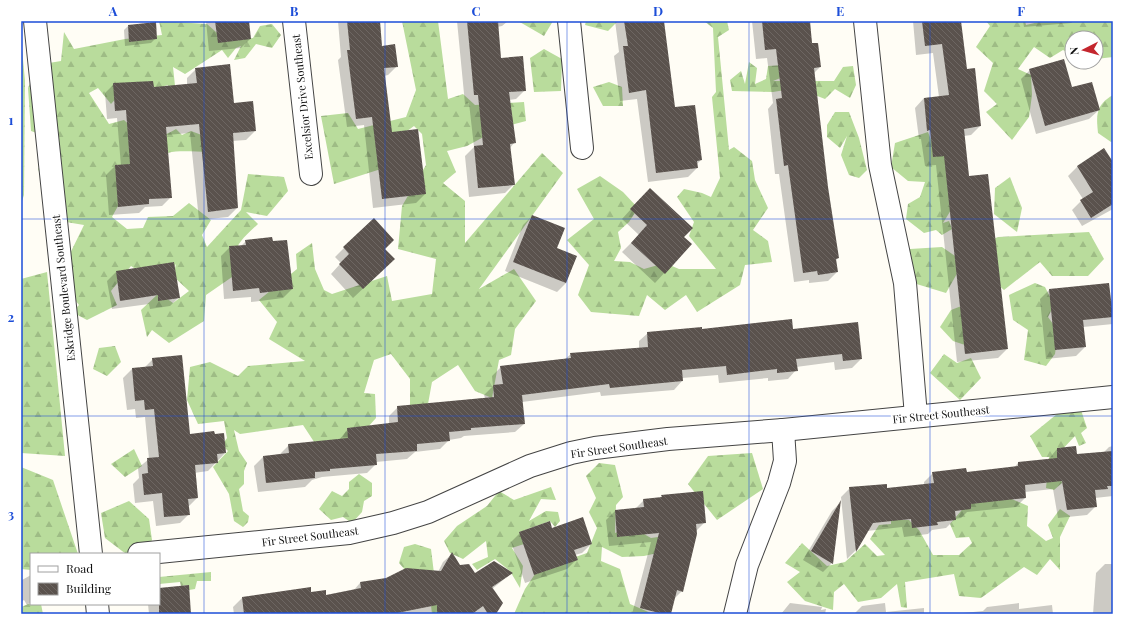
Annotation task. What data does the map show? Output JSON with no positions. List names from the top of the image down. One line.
{"streets":{"street":["Excelsior Drive Southeast","Eskridge Boulevard Southeast","Fir Street Southeast"]},"legend":["Road","Building"],"north":"left","grid":{"columns":["A","B","C","D","E","F"],"rows":["1","2","3"]}}
